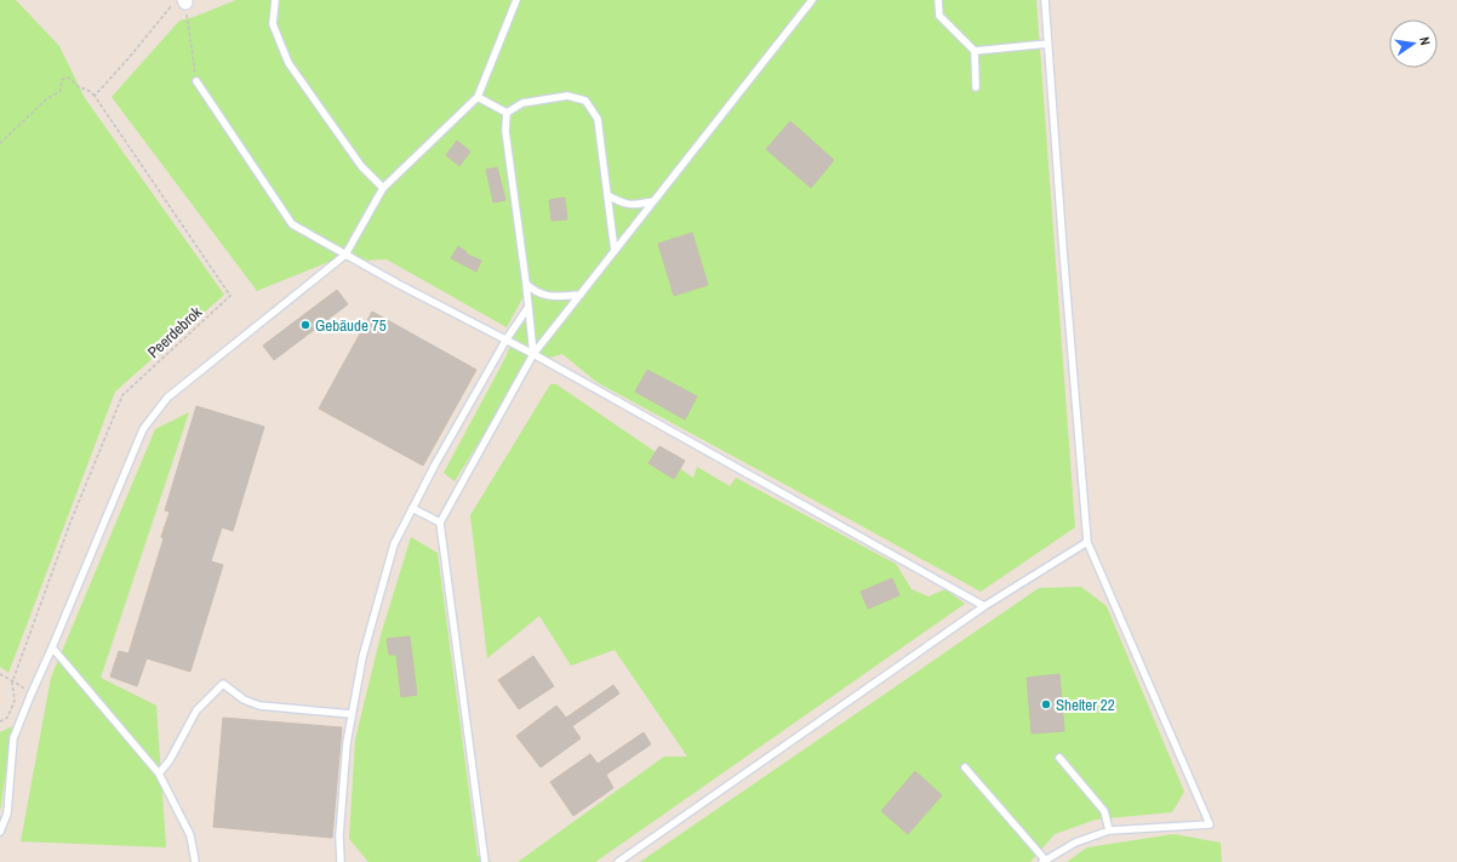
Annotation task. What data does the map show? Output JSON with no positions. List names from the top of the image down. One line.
{"streets":{"path":["Peerdebrok"]},"places":["Gebäude 75","Shelter 22"],"north":"right"}
